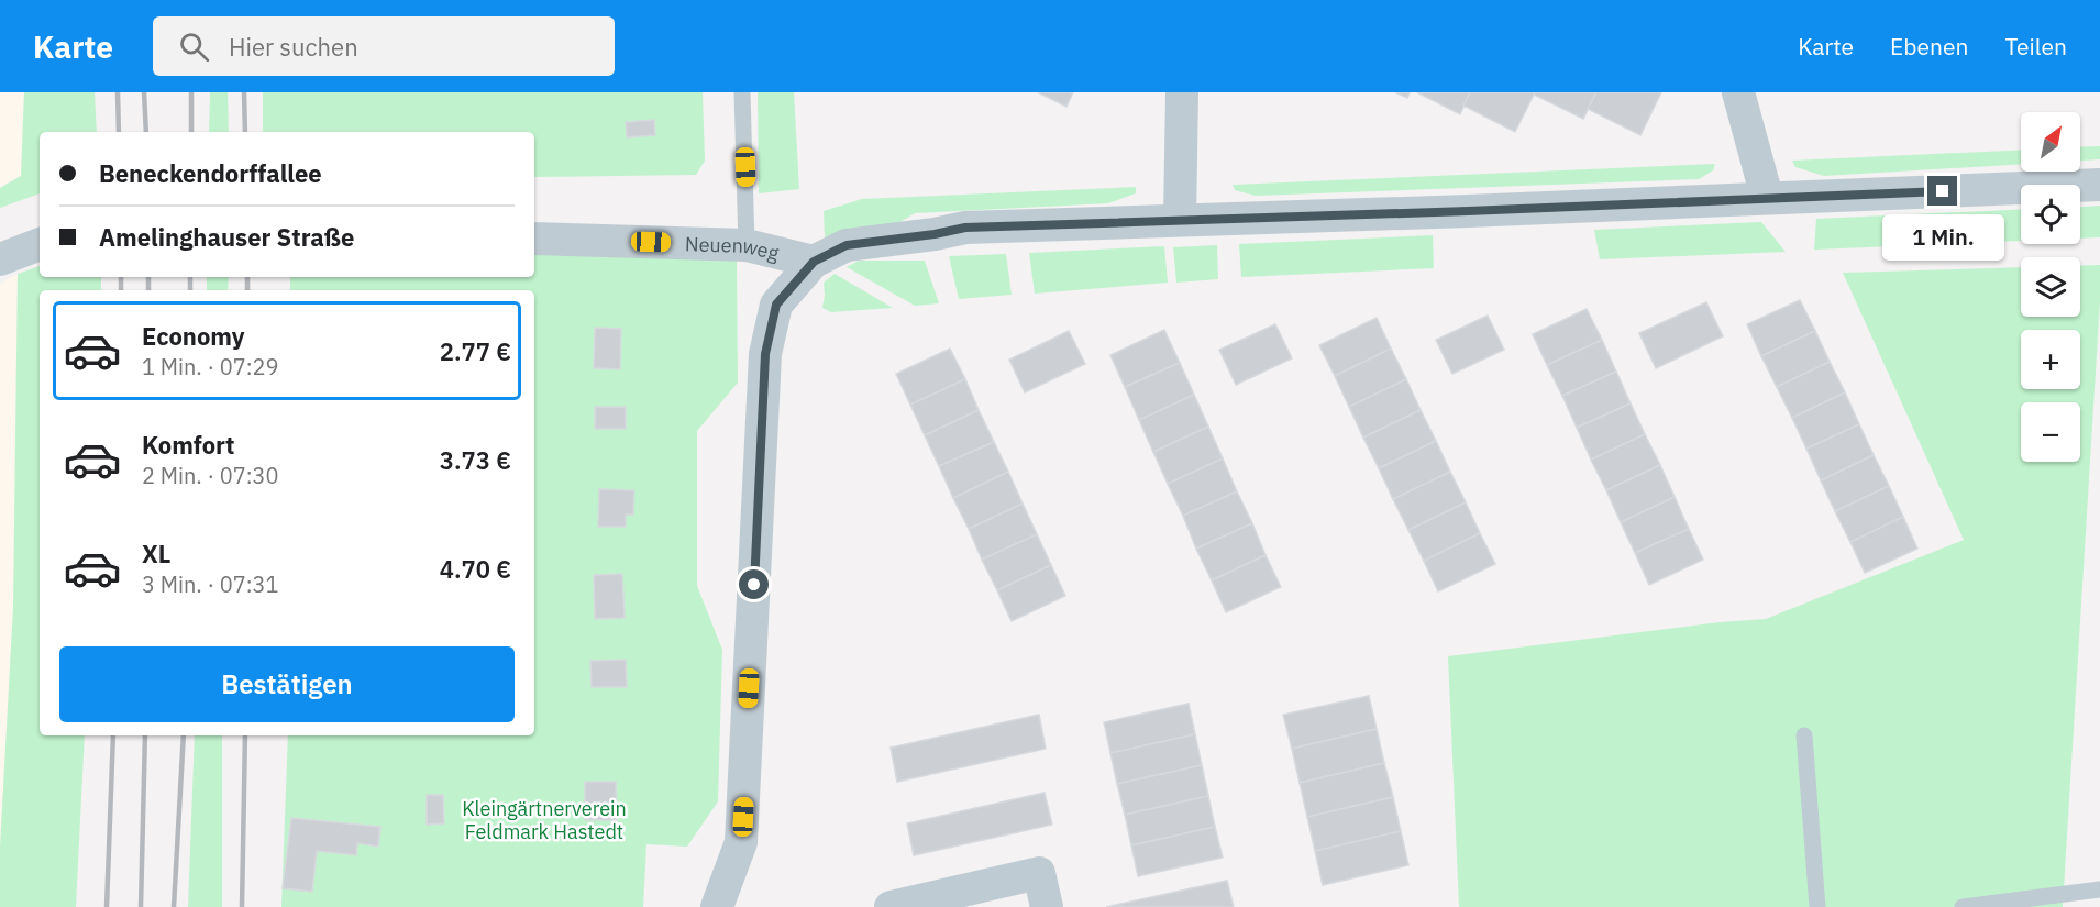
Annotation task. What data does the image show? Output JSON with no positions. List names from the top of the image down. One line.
{"streets":{"street":["Neuenweg"]},"parks":["Kleingärtnerverein Feldmark Hastedt"],"north":"top right","page":{"header":"Karte","search":"Hier suchen","nav":["Karte","Ebenen","Teilen"],"map_buttons":["+","−"],"banner":["Beneckendorffallee","Amelinghauser Straße"],"bubble":"1 Min.","list":[{"name":"Economy","note":"1 Min. · 07:29","value":"2.77 €"},{"name":"Komfort","note":"2 Min. · 07:30","value":"3.73 €"},{"name":"XL","note":"3 Min. · 07:31","value":"4.70 €"}],"buttons":"Bestätigen"}}
